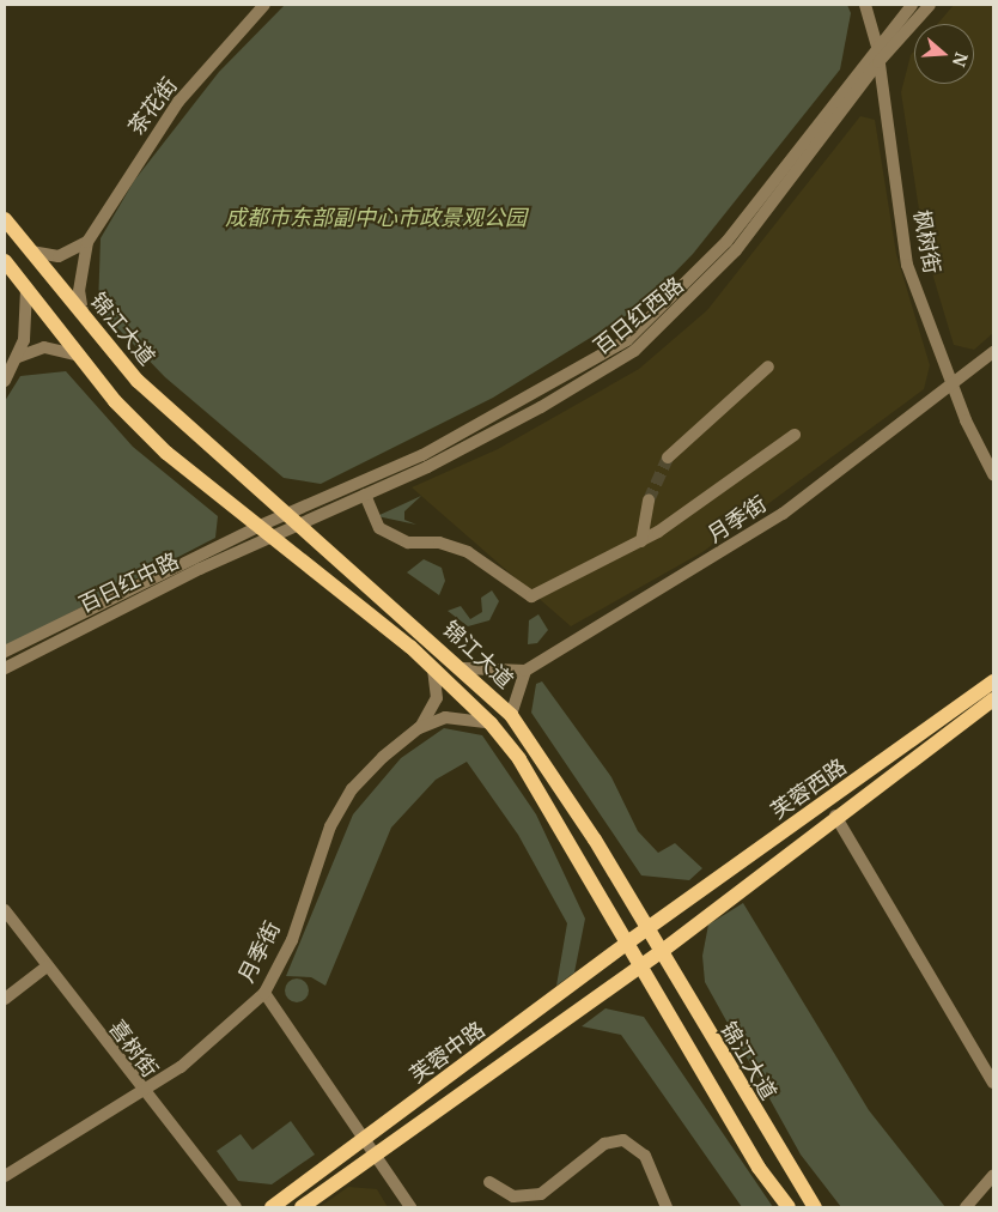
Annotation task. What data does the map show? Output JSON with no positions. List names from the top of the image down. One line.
{"streets":{"main road":["锦江大道","芙蓉西路","芙蓉中路"],"street":["茶花街","枫树街","百日红西路","月季街","百日红中路","喜树街"]},"crossings":[["茶花街","锦江大道"],["枫树街","百日红西路"],["枫树街","月季街"],["百日红西路","锦江大道"],["百日红西路","百日红中路"],["锦江大道","月季街"],["锦江大道","百日红中路"],["锦江大道","芙蓉西路"],["锦江大道","芙蓉中路"],["月季街","喜树街"],["芙蓉西路","芙蓉中路"]],"parks":["成都市东部副中心市政景观公园"],"north":"right"}
